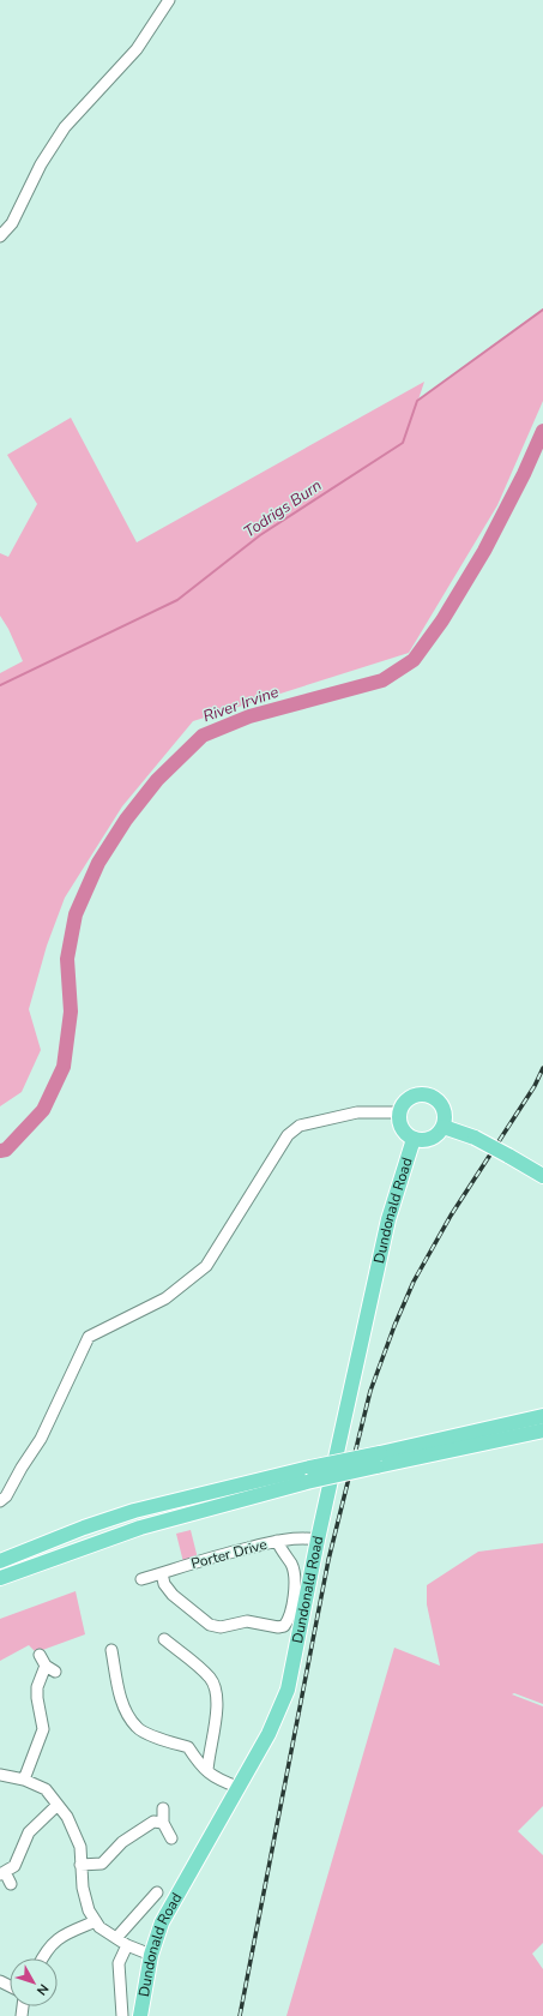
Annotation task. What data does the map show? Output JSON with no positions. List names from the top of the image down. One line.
{"streets":{"main road":["Dundonald Road"],"street":["Porter Drive"]},"crossings":[["Dundonald Road","Porter Drive"]],"water":["Todrigs Burn","River Irvine"],"north":"bottom right"}
